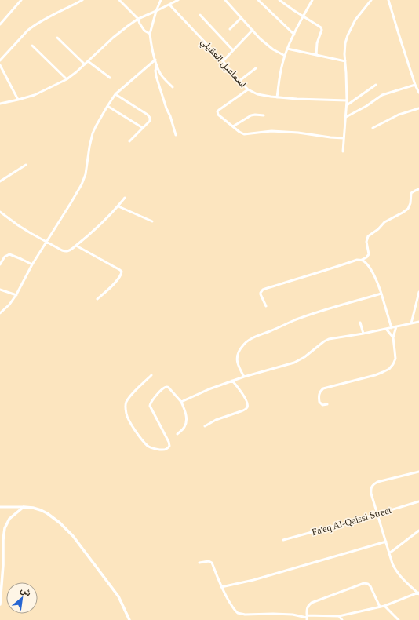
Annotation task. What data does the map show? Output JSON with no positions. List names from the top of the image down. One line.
{"streets":{"street":["اسماعيل العقيلي","Fa'eq Al-Qaissi Street"]},"north":"top right"}
